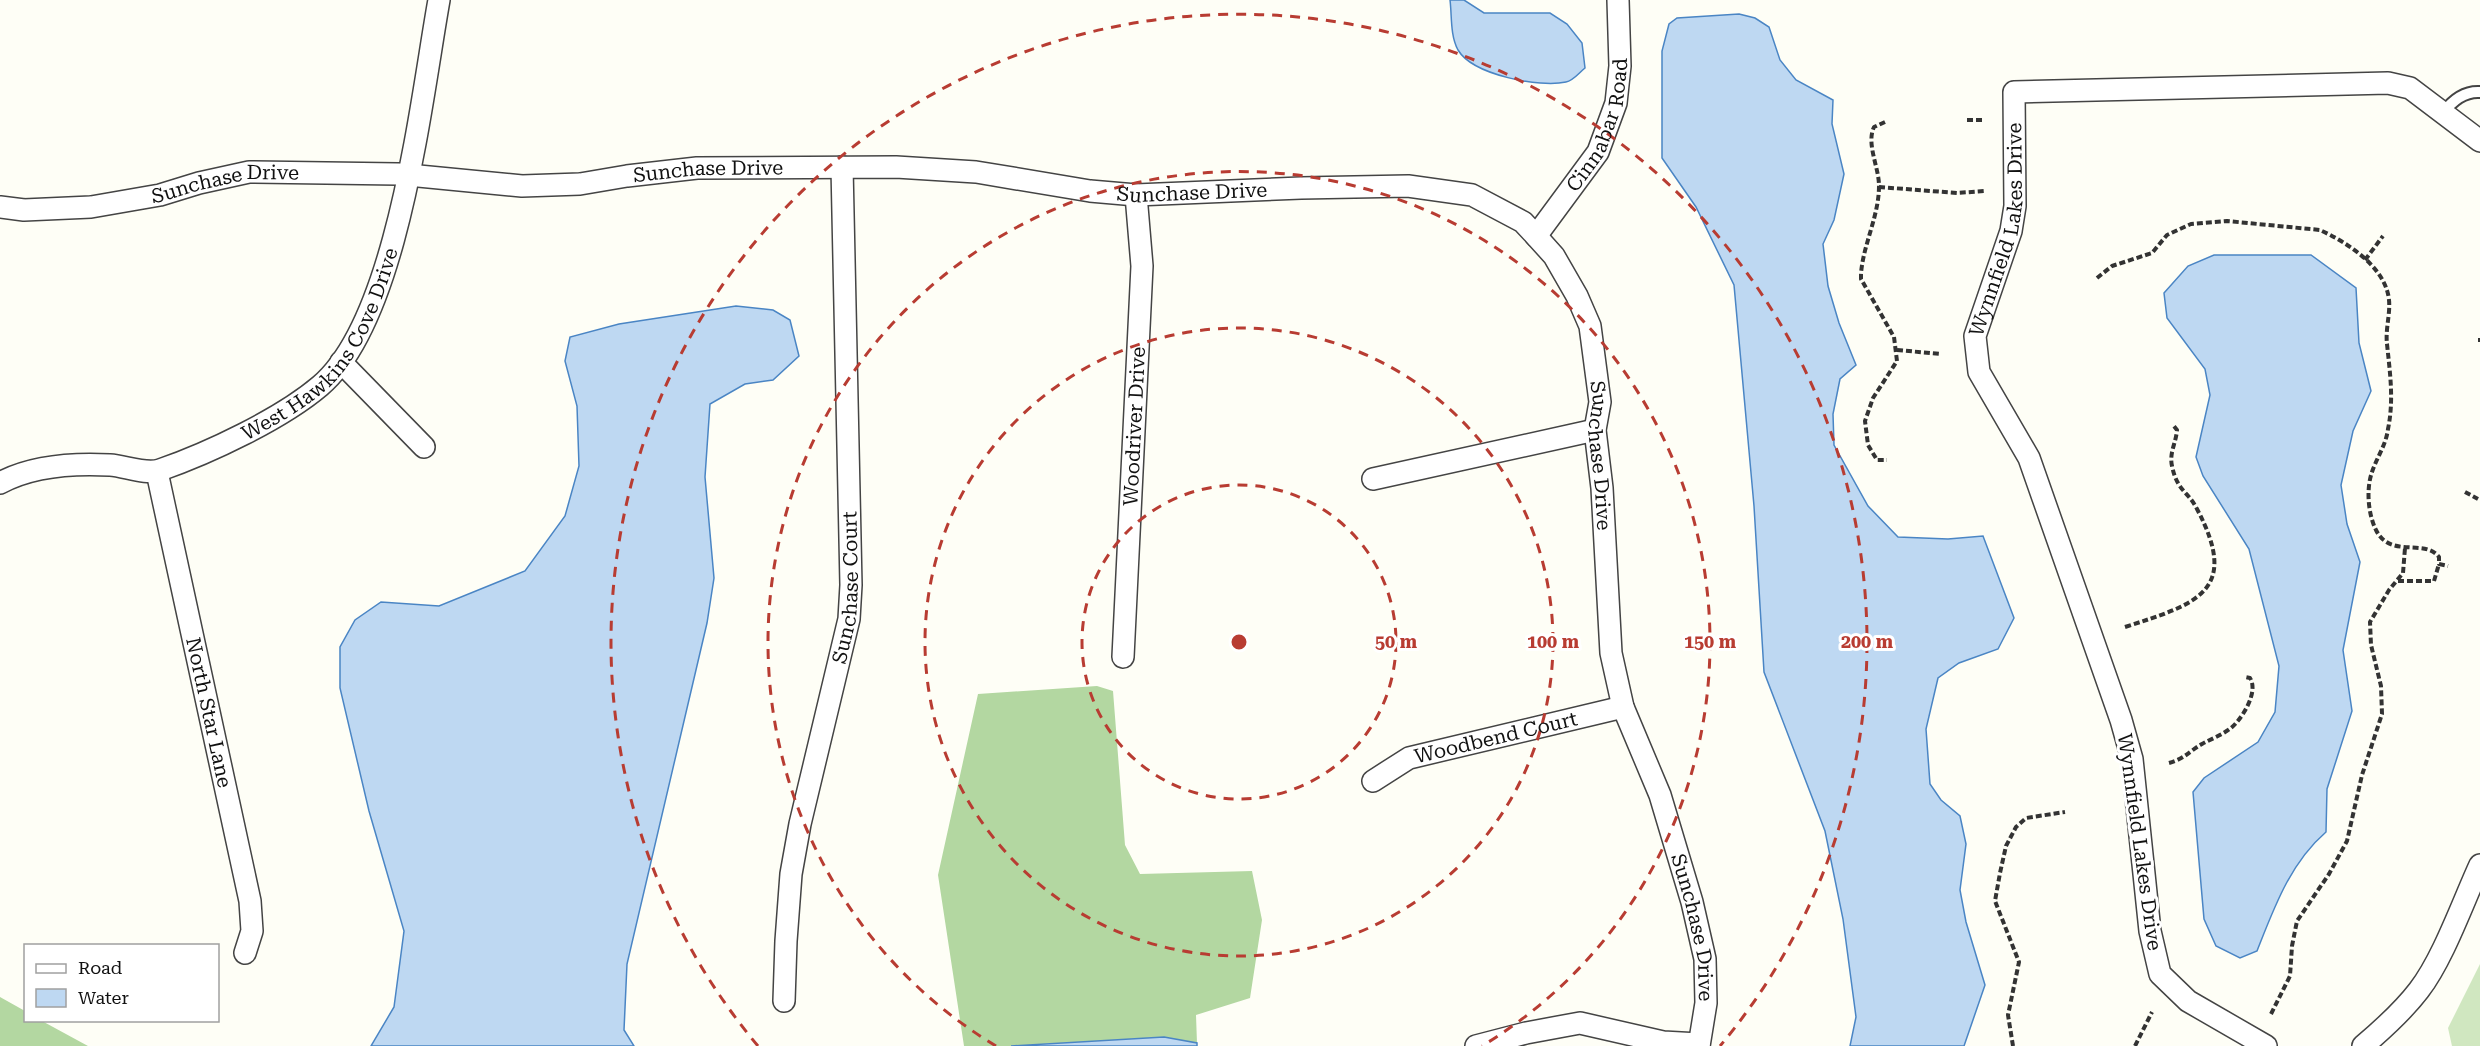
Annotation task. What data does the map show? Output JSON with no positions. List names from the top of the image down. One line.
{"streets":{"street":["Cinnabar Road","Sunchase Drive","Wynnfield Lakes Drive","West Hawkins Cove Drive","Woodriver Drive","Sunchase Court","North Star Lane","Woodbend Court"]},"crossings":[["Cinnabar Road","Sunchase Drive"],["Sunchase Drive","West Hawkins Cove Drive"],["Sunchase Drive","Woodriver Drive"],["Sunchase Drive","Sunchase Court"],["Sunchase Drive","Woodbend Court"],["West Hawkins Cove Drive","North Star Lane"]],"legend":["Road","Water"],"rings":["50 m","100 m","150 m","200 m"]}
